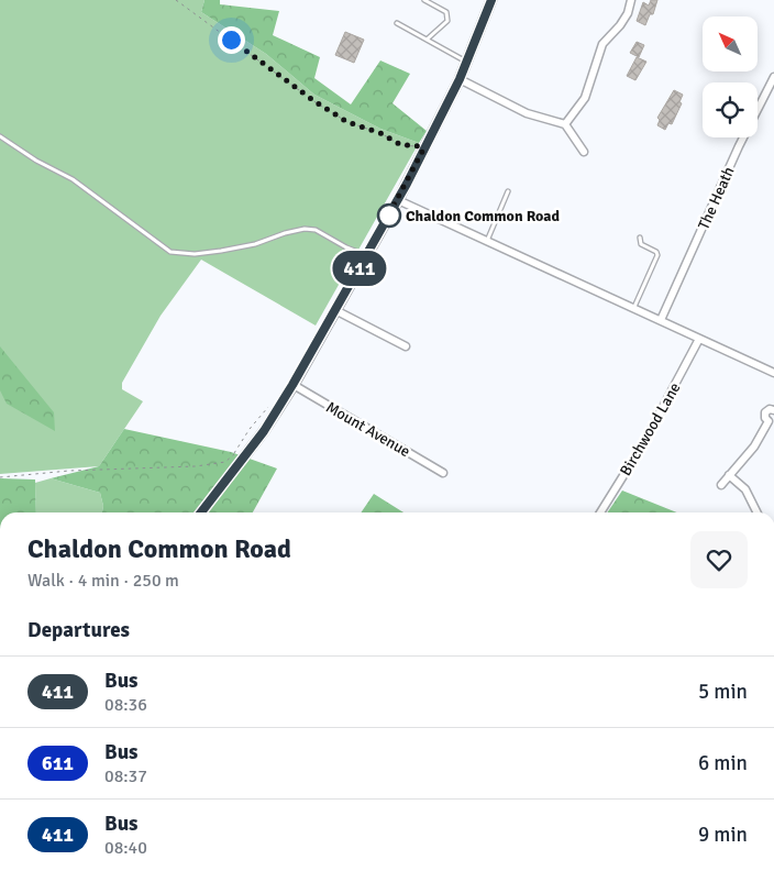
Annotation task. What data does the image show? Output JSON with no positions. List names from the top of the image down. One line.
{"streets":{"street":["The Heath","Mount Avenue","Birchwood Lane"]},"places":["Chaldon Common Road"],"lines":["bus line 411"],"north":"top left","page":{"on_map":"411","heading":[["Chaldon Common Road","Walk · 4 min · 250 m"],"Departures"],"list":[{"mark":"411","name":"Bus","note":"08:36","value":"5 min"},{"mark":"611","name":"Bus","note":"08:37","value":"6 min"},{"mark":"411","name":"Bus","note":"08:40","value":"9 min"}]}}
